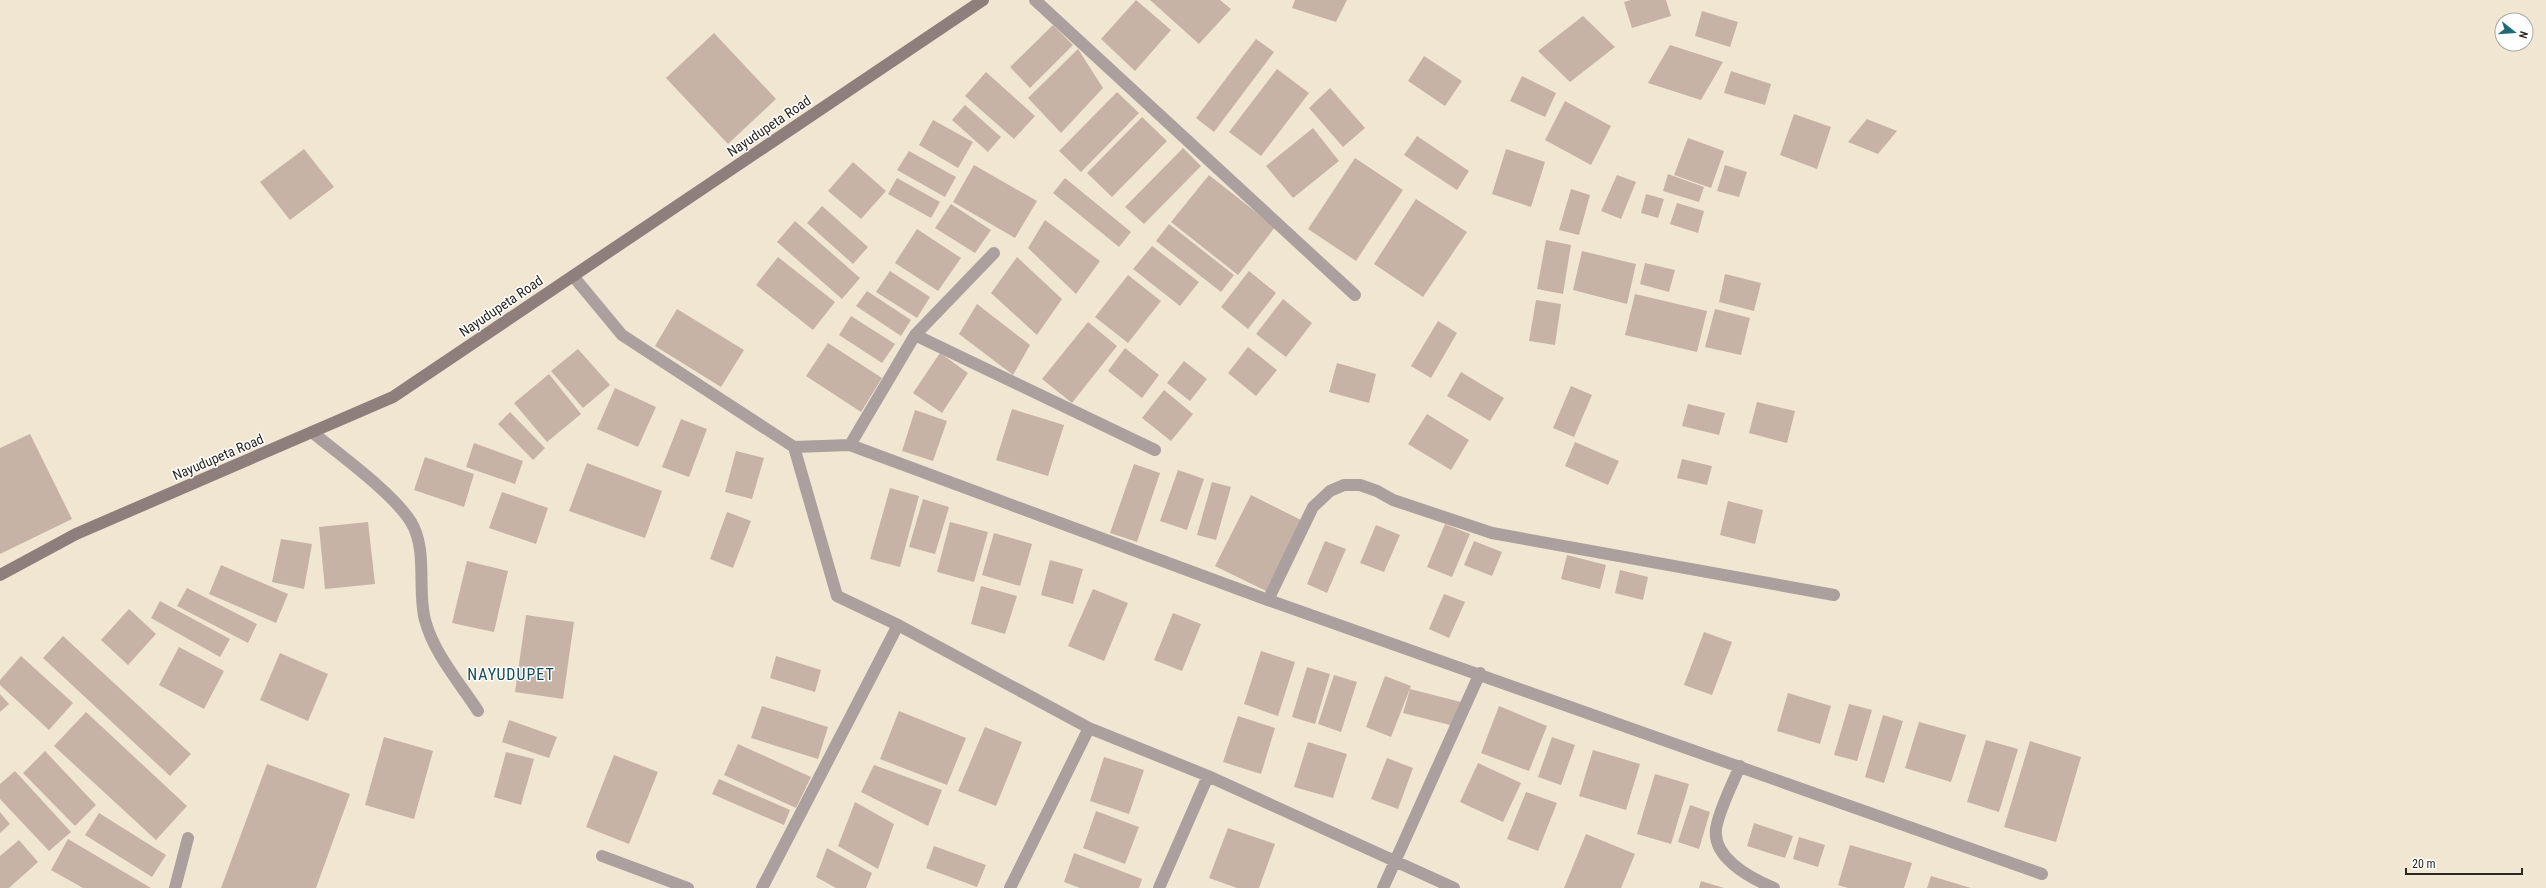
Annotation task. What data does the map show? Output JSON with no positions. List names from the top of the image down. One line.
{"streets":{"street":["Nayudupeta Road"]},"districts":["NAYUDUPET"],"scale_bar":"20 m","north":"right"}
